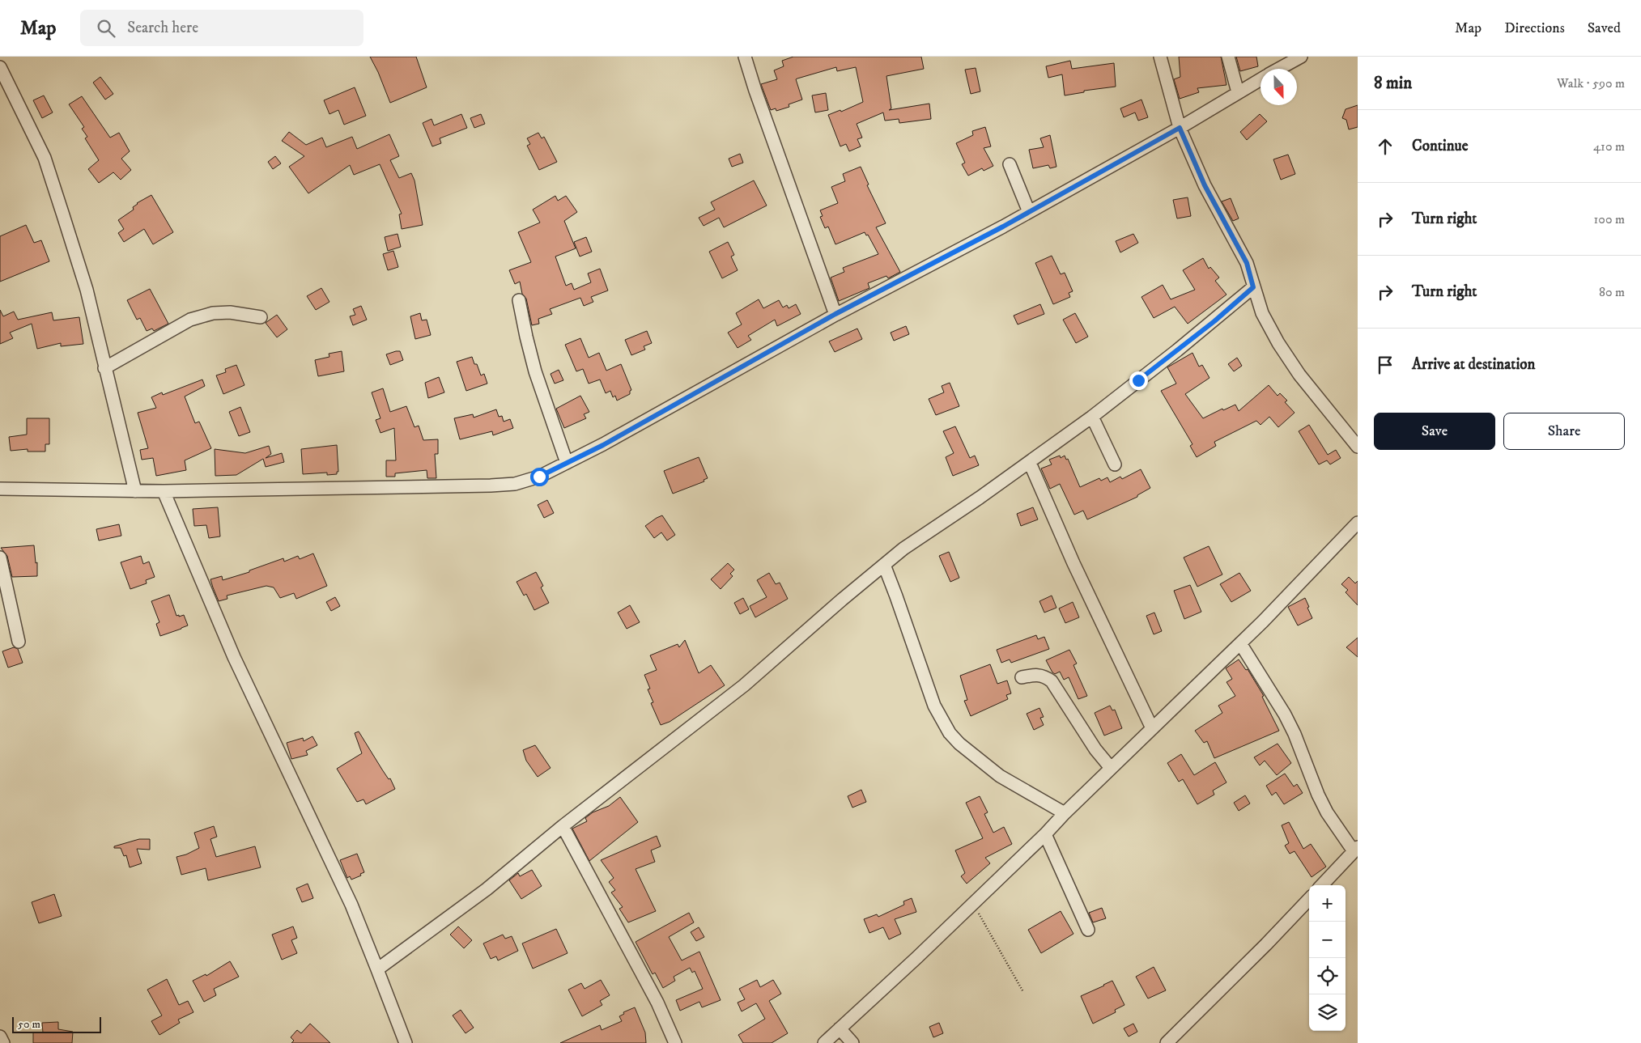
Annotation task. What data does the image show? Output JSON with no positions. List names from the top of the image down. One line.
{"scale_bar":"50 m","north":"bottom","page":{"header":"Map","search":"Search here","nav":["Map","Directions","Saved"],"heading":["8 min","Walk · 590 m"],"list":[["Continue","410 m"],["Turn right","100 m"],["Turn right","80 m"],"Arrive at destination"],"buttons":["Save","Share"],"map_buttons":["+","−"],"scale":"50 m"}}
